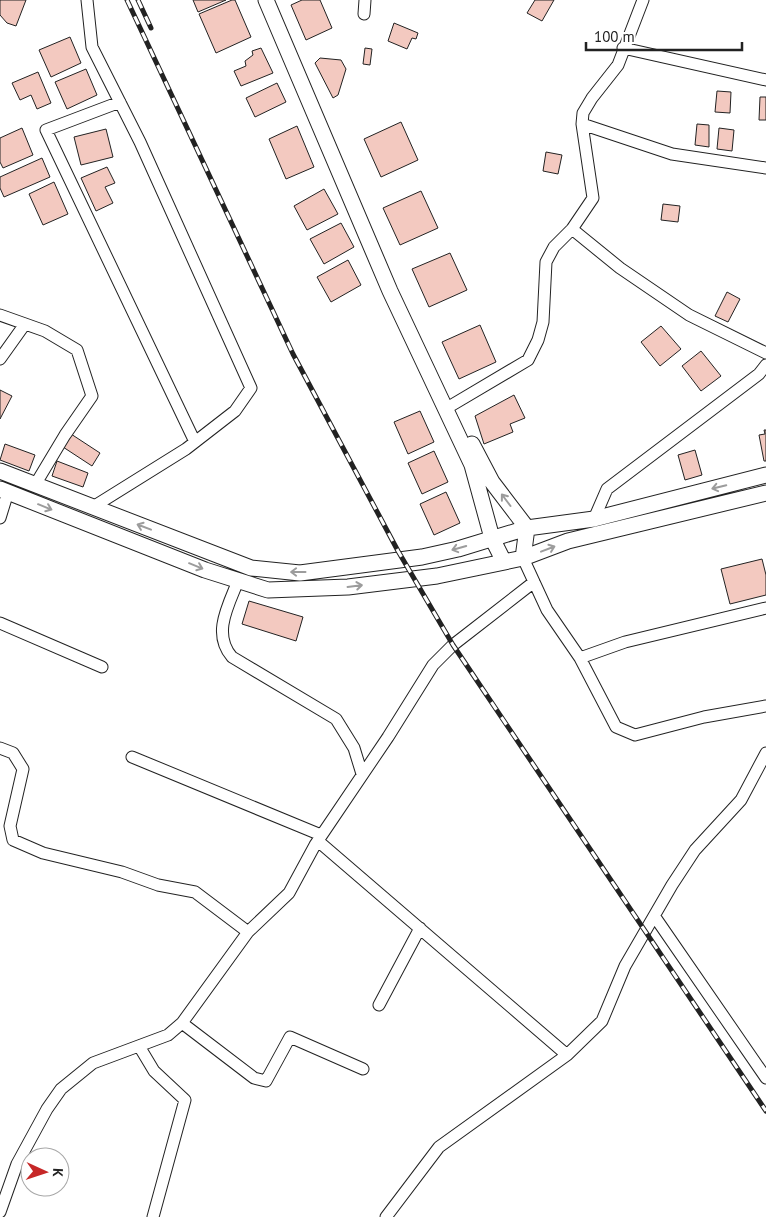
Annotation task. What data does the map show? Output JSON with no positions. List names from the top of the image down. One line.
{"scale_bar":"100 m","north":"right"}
